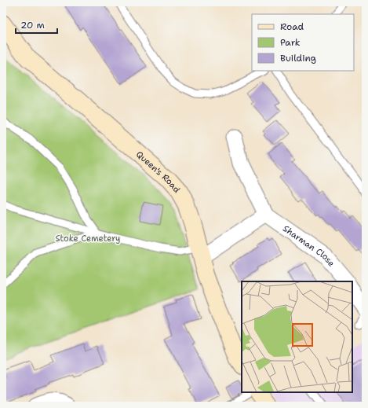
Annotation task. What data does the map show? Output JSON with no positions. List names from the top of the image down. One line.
{"streets":{"street":["Queen's Road","Sharman Close"]},"parks":["Stoke Cemetery"],"legend":["Road","Park","Building"],"scale_bar":"20 m"}
